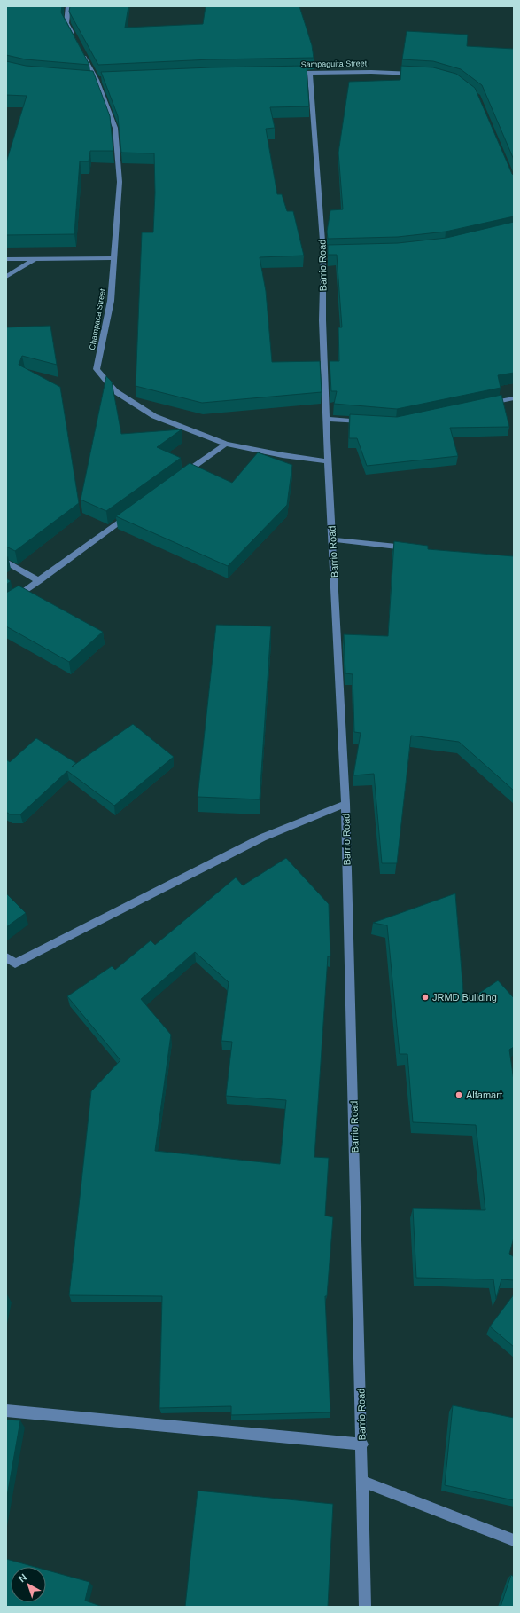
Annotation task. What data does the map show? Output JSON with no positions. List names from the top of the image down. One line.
{"streets":{"street":["Sampaguita Street","Barrio Road","Champaca Street"]},"crossings":[["Sampaguita Street","Barrio Road"],["Barrio Road","Champaca Street"]],"places":["JRMD Building","Alfamart"],"north":"top left"}
